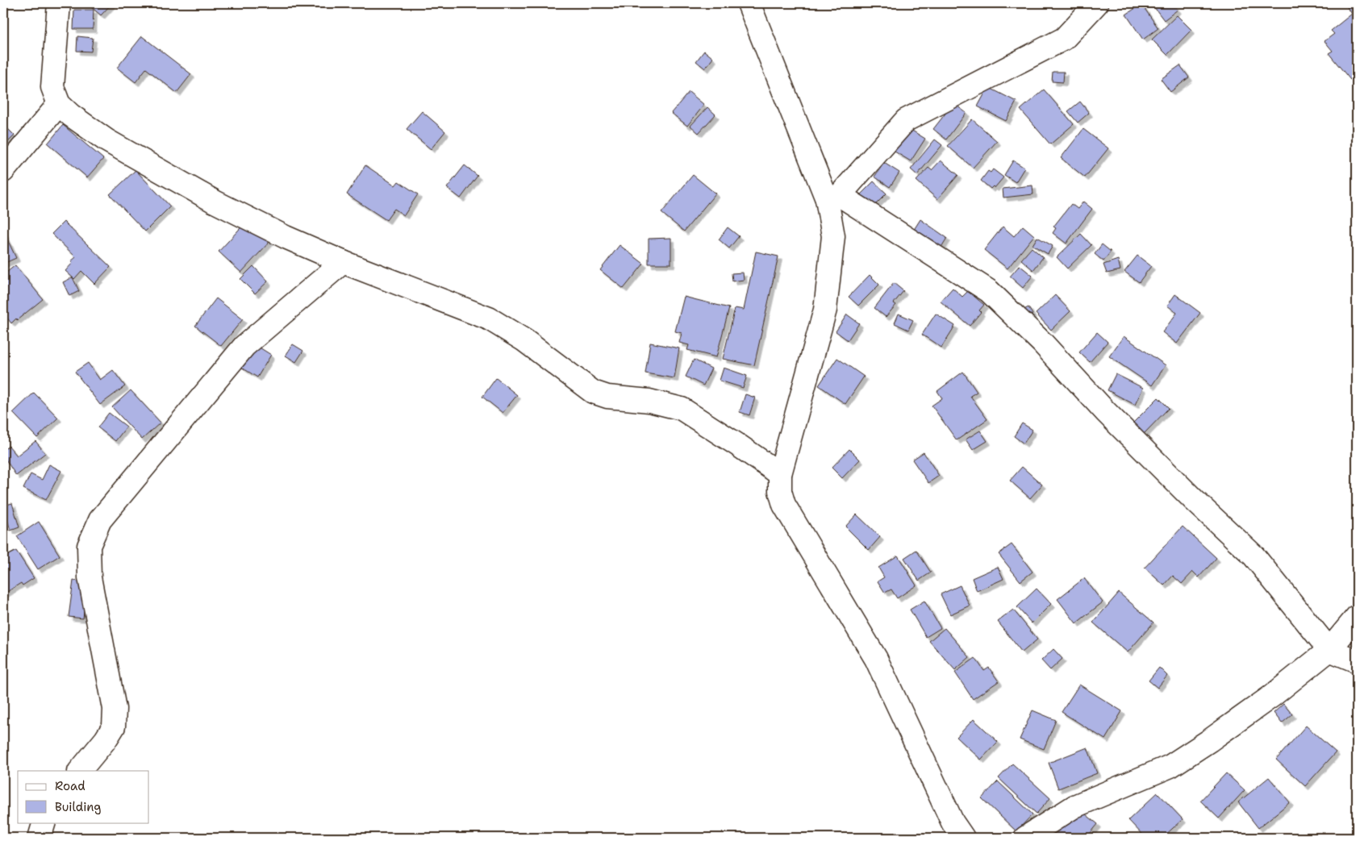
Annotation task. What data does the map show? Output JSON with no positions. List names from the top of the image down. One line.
{"legend":["Road","Building"]}
